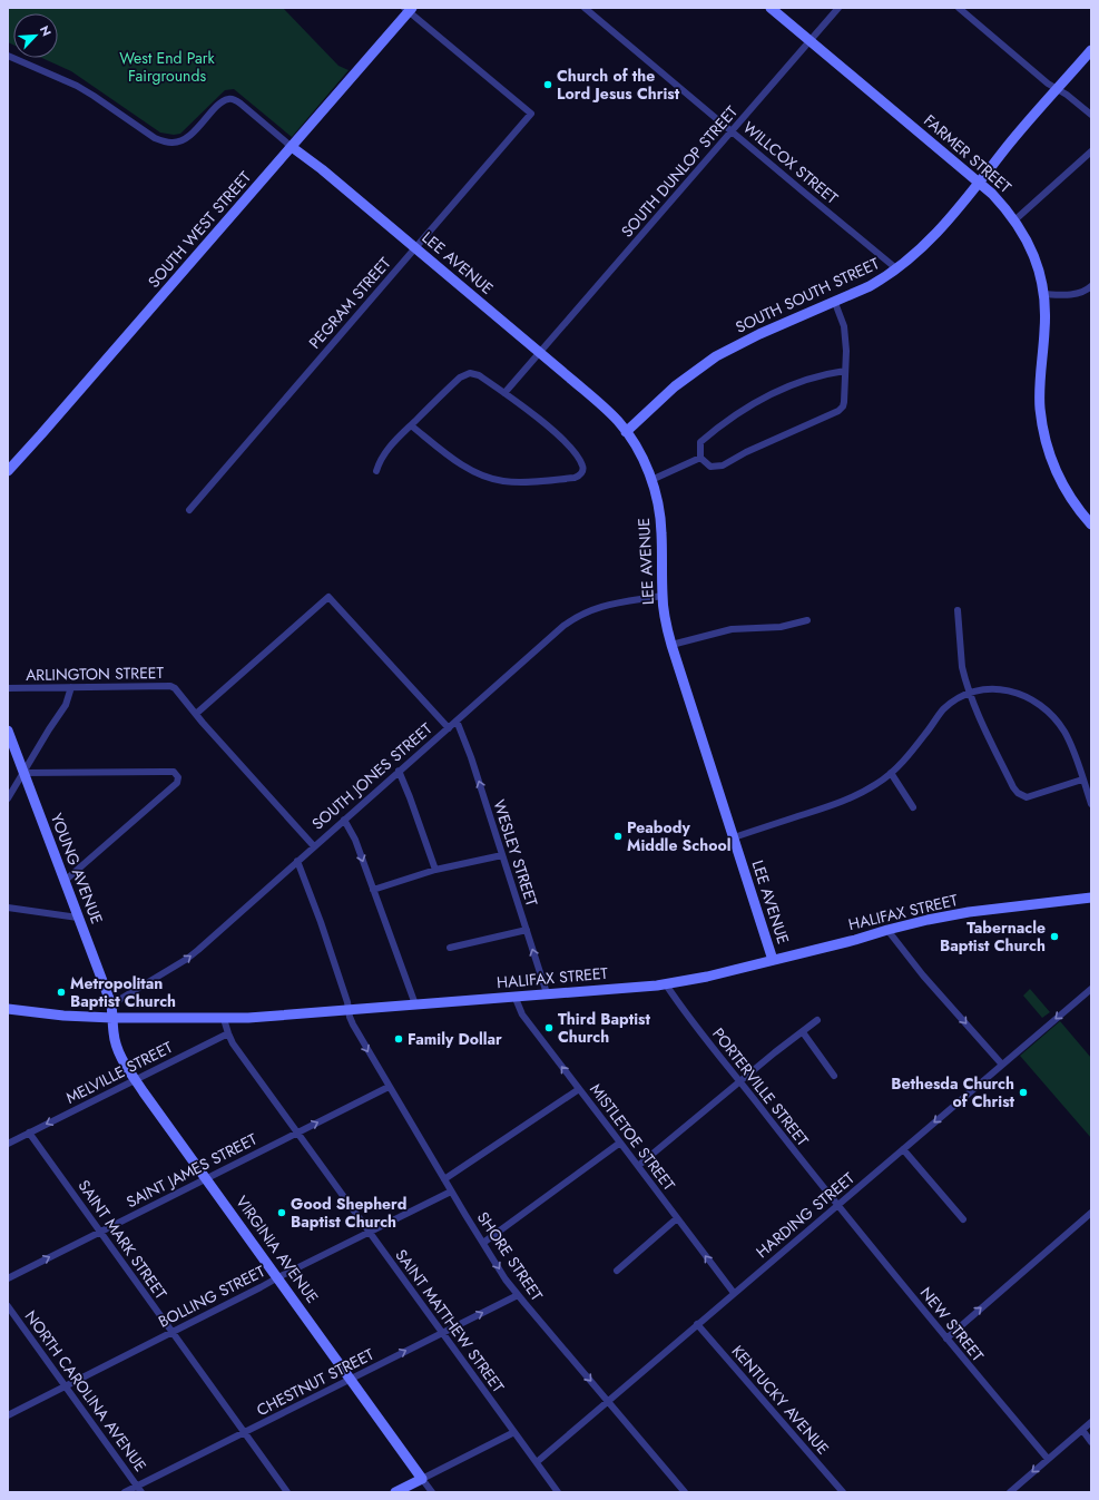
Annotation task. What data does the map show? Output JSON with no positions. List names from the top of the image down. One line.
{"streets":{"street":["FARMER STREET","WILLCOX STREET","SOUTH DUNLOP STREET","SOUTH WEST STREET","LEE AVENUE","SOUTH SOUTH STREET","PEGRAM STREET","ARLINGTON STREET","SOUTH JONES STREET","WESLEY STREET","YOUNG AVENUE","HALIFAX STREET","MELVILLE STREET","PORTERVILLE STREET","MISTLETOE STREET","SAINT JAMES STREET","HARDING STREET","SAINT MARK STREET","VIRGINIA AVENUE","SHORE STREET","BOLLING STREET","SAINT MATTHEW STREET","NEW STREET","CHESTNUT STREET","NORTH CAROLINA AVENUE","KENTUCKY AVENUE"]},"crossings":[["FARMER STREET","SOUTH DUNLOP STREET"],["FARMER STREET","SOUTH SOUTH STREET"],["WILLCOX STREET","SOUTH DUNLOP STREET"],["WILLCOX STREET","SOUTH SOUTH STREET"],["SOUTH DUNLOP STREET","LEE AVENUE"],["SOUTH WEST STREET","LEE AVENUE"],["SOUTH WEST STREET","PEGRAM STREET"],["LEE AVENUE","SOUTH SOUTH STREET"],["LEE AVENUE","PEGRAM STREET"],["LEE AVENUE","SOUTH JONES STREET"],["LEE AVENUE","HALIFAX STREET"],["ARLINGTON STREET","SOUTH JONES STREET"],["SOUTH JONES STREET","WESLEY STREET"],["SOUTH JONES STREET","YOUNG AVENUE"],["SOUTH JONES STREET","SHORE STREET"],["WESLEY STREET","HALIFAX STREET"],["YOUNG AVENUE","HALIFAX STREET"],["YOUNG AVENUE","VIRGINIA AVENUE"],["HALIFAX STREET","PORTERVILLE STREET"],["HALIFAX STREET","MISTLETOE STREET"],["HALIFAX STREET","VIRGINIA AVENUE"],["HALIFAX STREET","SHORE STREET"],["MELVILLE STREET","SAINT MARK STREET"],["MELVILLE STREET","VIRGINIA AVENUE"],["MELVILLE STREET","SAINT MATTHEW STREET"],["PORTERVILLE STREET","HARDING STREET"],["PORTERVILLE STREET","NEW STREET"],["MISTLETOE STREET","HARDING STREET"],["SAINT JAMES STREET","SAINT MARK STREET"],["SAINT JAMES STREET","VIRGINIA AVENUE"],["SAINT JAMES STREET","SHORE STREET"],["SAINT JAMES STREET","SAINT MATTHEW STREET"],["HARDING STREET","SHORE STREET"],["HARDING STREET","SAINT MATTHEW STREET"],["HARDING STREET","NEW STREET"],["HARDING STREET","KENTUCKY AVENUE"],["SAINT MARK STREET","BOLLING STREET"],["SAINT MARK STREET","CHESTNUT STREET"],["VIRGINIA AVENUE","BOLLING STREET"],["VIRGINIA AVENUE","CHESTNUT STREET"],["SHORE STREET","BOLLING STREET"],["SHORE STREET","CHESTNUT STREET"],["BOLLING STREET","SAINT MATTHEW STREET"],["BOLLING STREET","NORTH CAROLINA AVENUE"],["SAINT MATTHEW STREET","CHESTNUT STREET"],["CHESTNUT STREET","NORTH CAROLINA AVENUE"]],"one_way":["WESLEY STREET","MELVILLE STREET","MISTLETOE STREET","SAINT JAMES STREET","SHORE STREET","CHESTNUT STREET"],"parks":["West End Park Fairgrounds"],"places":["Church of the Lord Jesus Christ","Peabody Middle School","Tabernacle Baptist Church","Metropolitan Baptist Church","Third Baptist Church","Family Dollar","Bethesda Church of Christ","Good Shepherd Baptist Church"],"north":"top right"}
